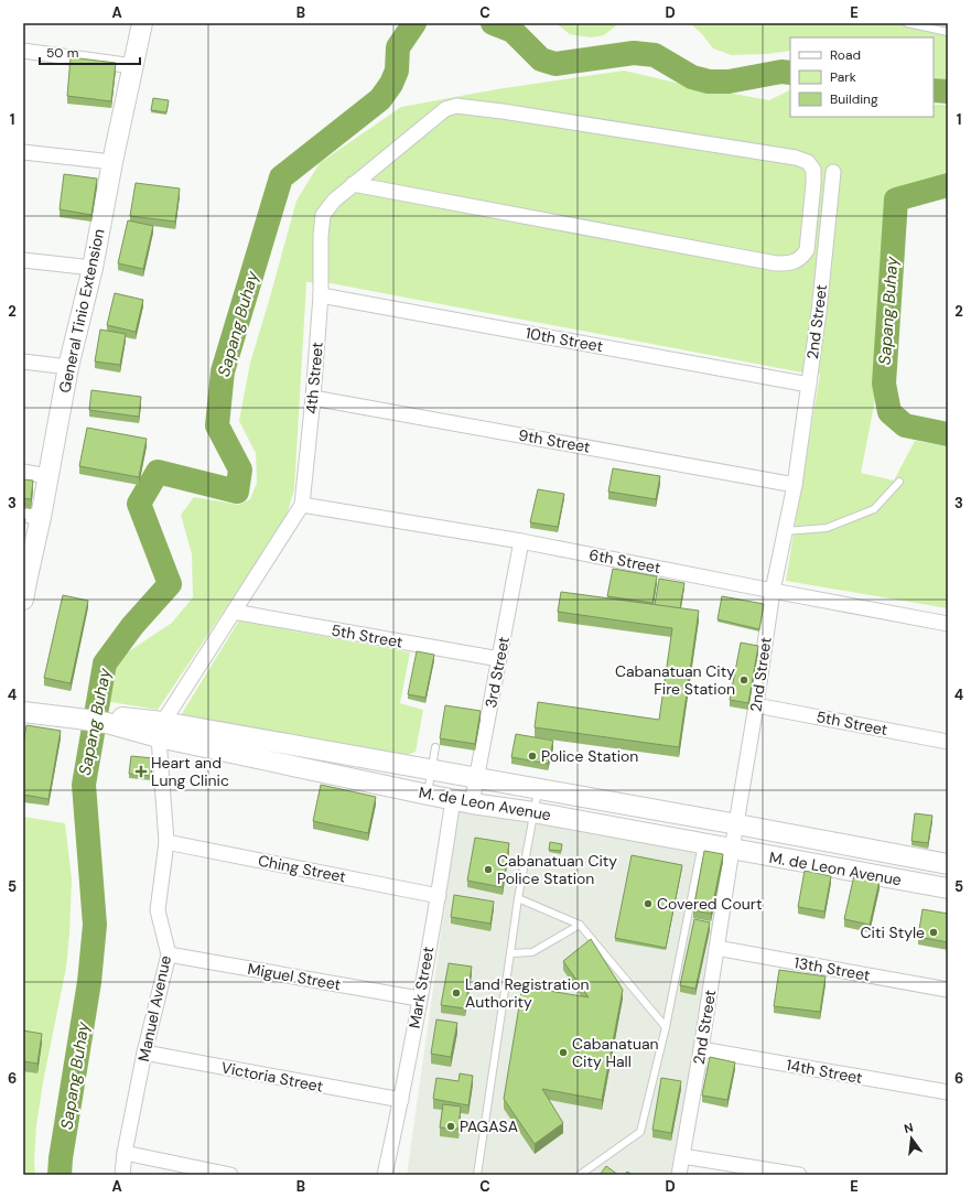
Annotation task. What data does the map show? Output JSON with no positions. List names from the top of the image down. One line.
{"streets":{"main road":["General Tinio Extension","M. de Leon Avenue"],"street":["2nd Street","10th Street","4th Street","9th Street","6th Street","5th Street","3rd Street","Ching Street","13th Street","Miguel Street","Mark Street","Manuel Avenue","14th Street","Victoria Street"]},"crossings":[["2nd Street","10th Street"],["2nd Street","9th Street"],["2nd Street","6th Street"],["2nd Street","5th Street"],["2nd Street","M. de Leon Avenue"],["2nd Street","13th Street"],["2nd Street","14th Street"],["10th Street","4th Street"],["4th Street","9th Street"],["4th Street","6th Street"],["4th Street","5th Street"],["4th Street","M. de Leon Avenue"],["4th Street","Manuel Avenue"],["6th Street","3rd Street"],["5th Street","3rd Street"],["3rd Street","M. de Leon Avenue"],["3rd Street","Mark Street"],["M. de Leon Avenue","Mark Street"],["M. de Leon Avenue","Manuel Avenue"],["Ching Street","Mark Street"],["Ching Street","Manuel Avenue"],["Miguel Street","Mark Street"],["Miguel Street","Manuel Avenue"],["Mark Street","Victoria Street"],["Manuel Avenue","Victoria Street"]],"water":["Sapang Buhay"],"places":{"other":["Cabanatuan City Fire Station","Police Station","Cabanatuan City Police Station","Covered Court","Citi Style","Land Registration Authority","Cabanatuan City Hall","PAGASA"],"health":["Heart and Lung Clinic"]},"legend":["Road","Park","Building"],"scale_bar":"50 m","north":"top","grid":{"columns":["A","B","C","D","E"],"rows":["1","2","3","4","5","6"]}}
